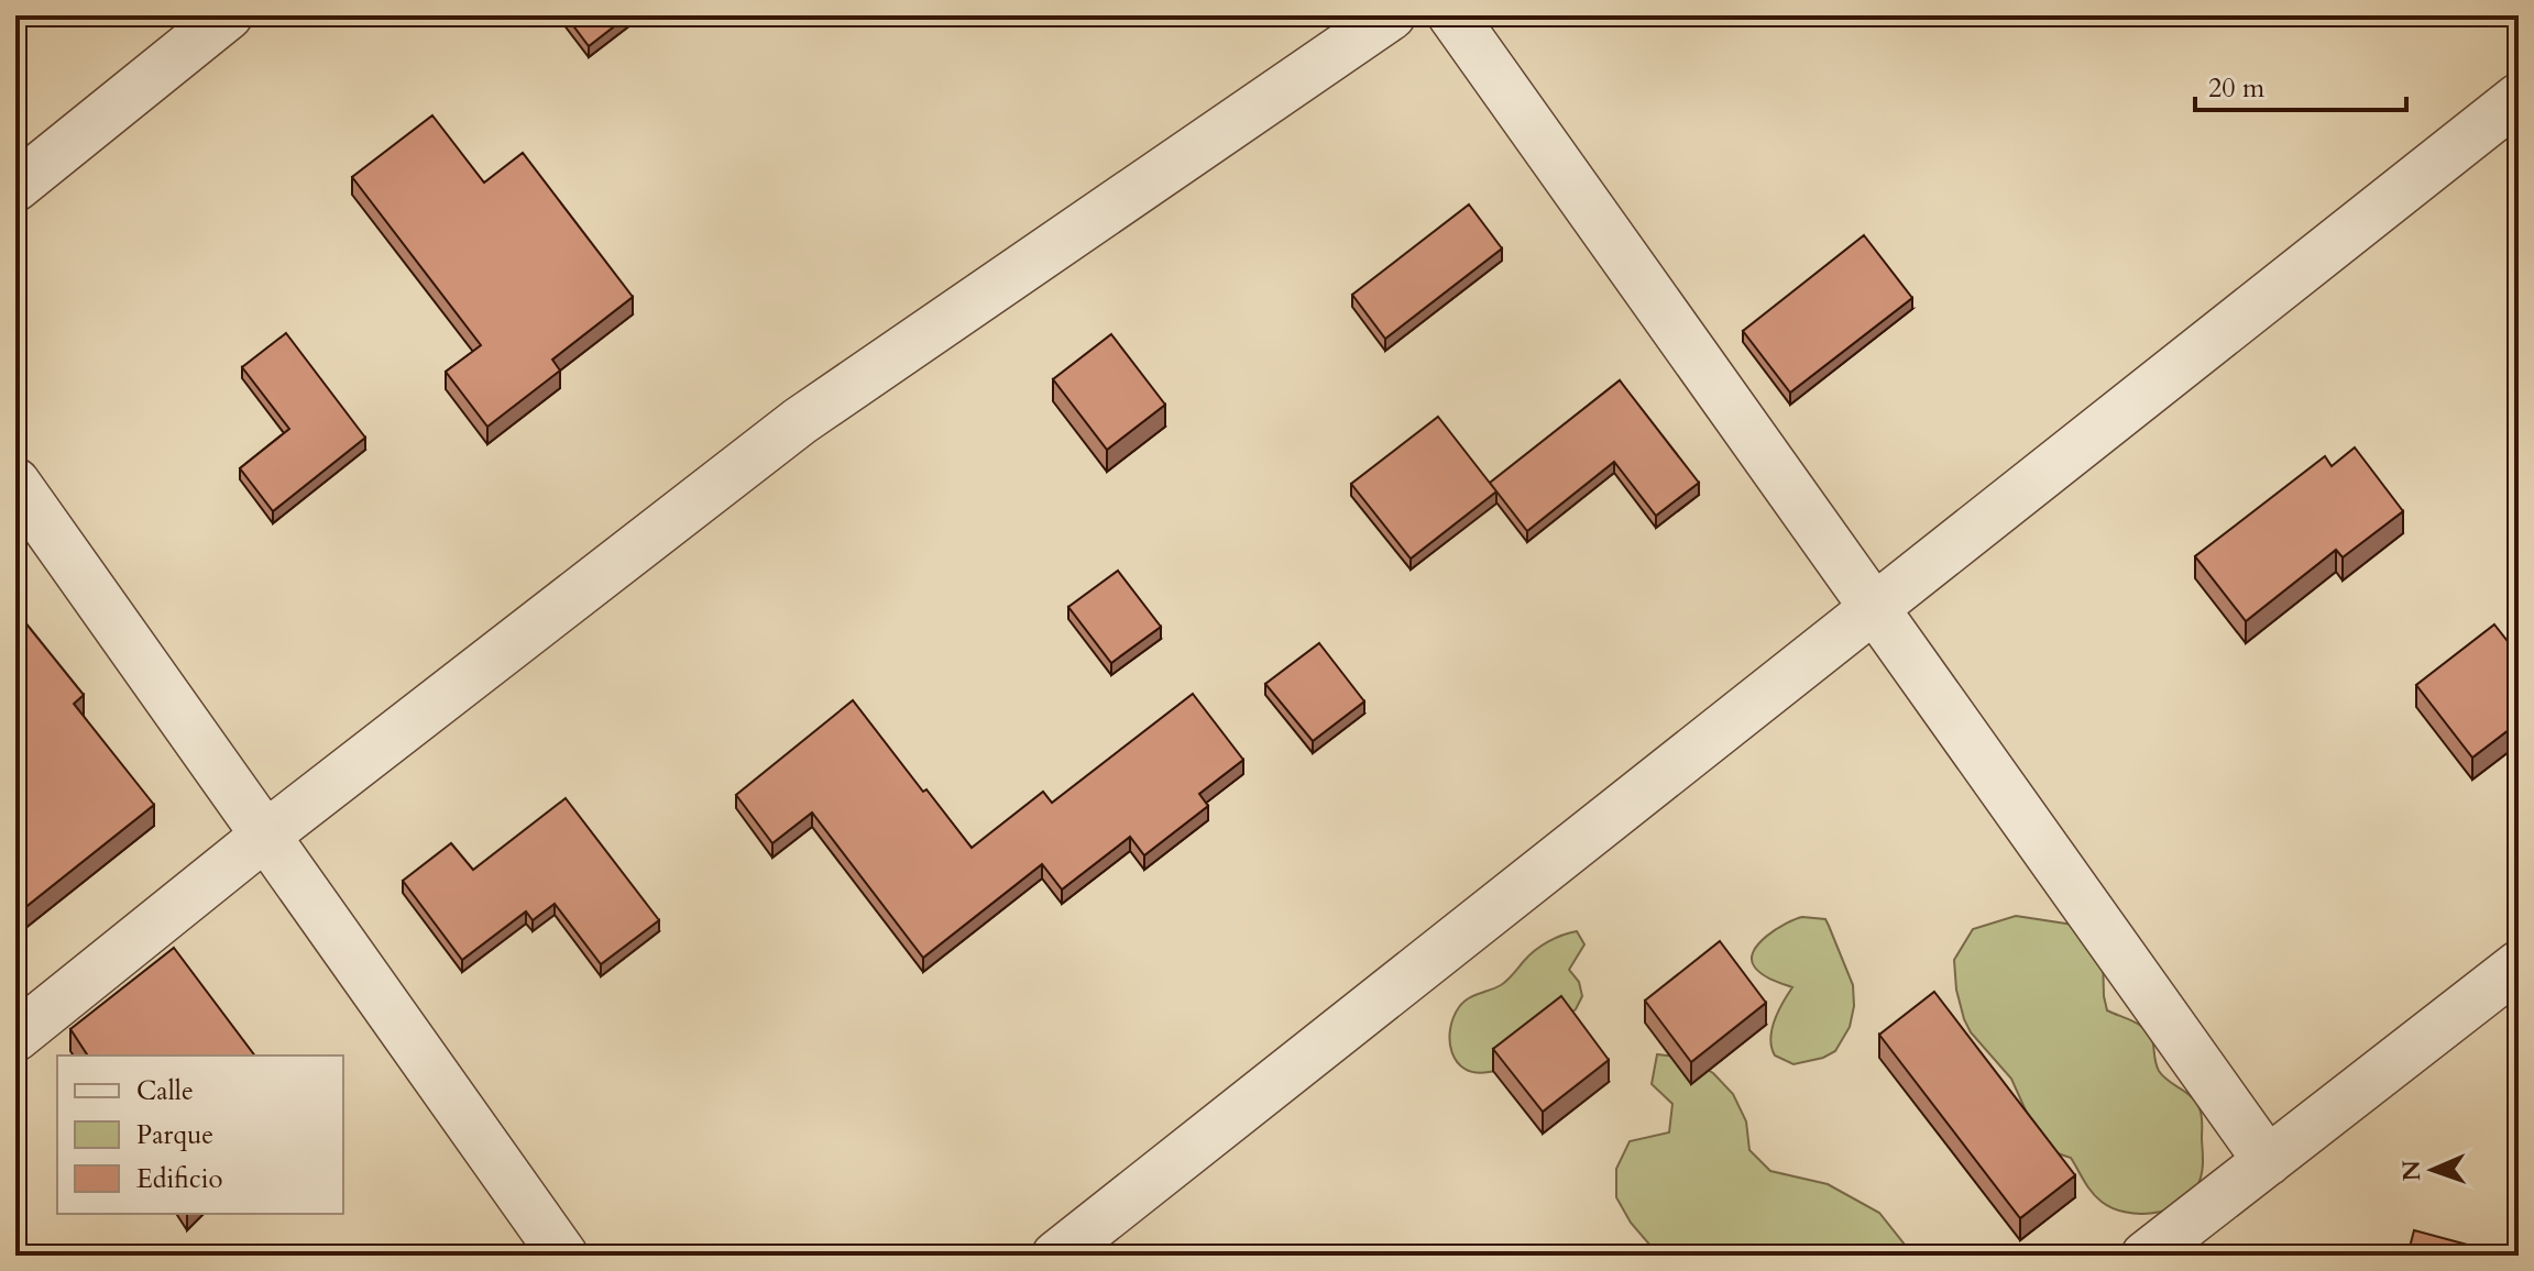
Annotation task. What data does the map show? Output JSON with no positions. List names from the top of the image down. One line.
{"legend":["Calle","Parque","Edificio"],"scale_bar":"20 m","north":"left"}
